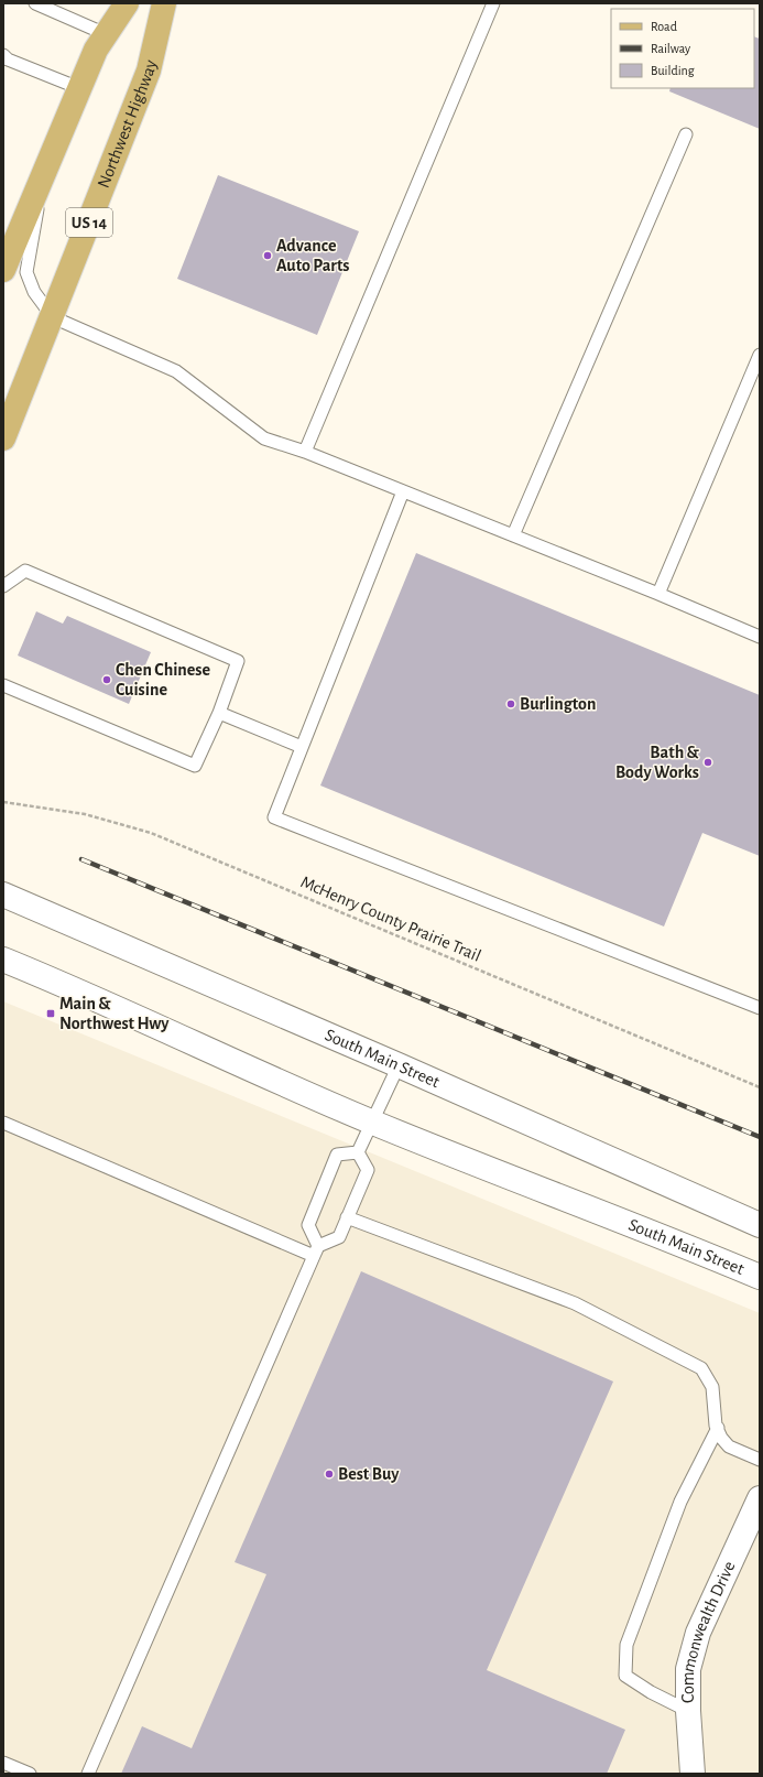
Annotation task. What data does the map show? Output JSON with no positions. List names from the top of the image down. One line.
{"streets":{"main road":["Northwest Highway","US 14"],"street":["South Main Street","Commonwealth Drive"],"path":["McHenry County Prairie Trail"]},"places":{"other":["Advance Auto Parts","Chen Chinese Cuisine","Burlington","Bath & Body Works","Best Buy"],"transit":["Main & Northwest Hwy"]},"legend":["Road","Railway","Building"]}
